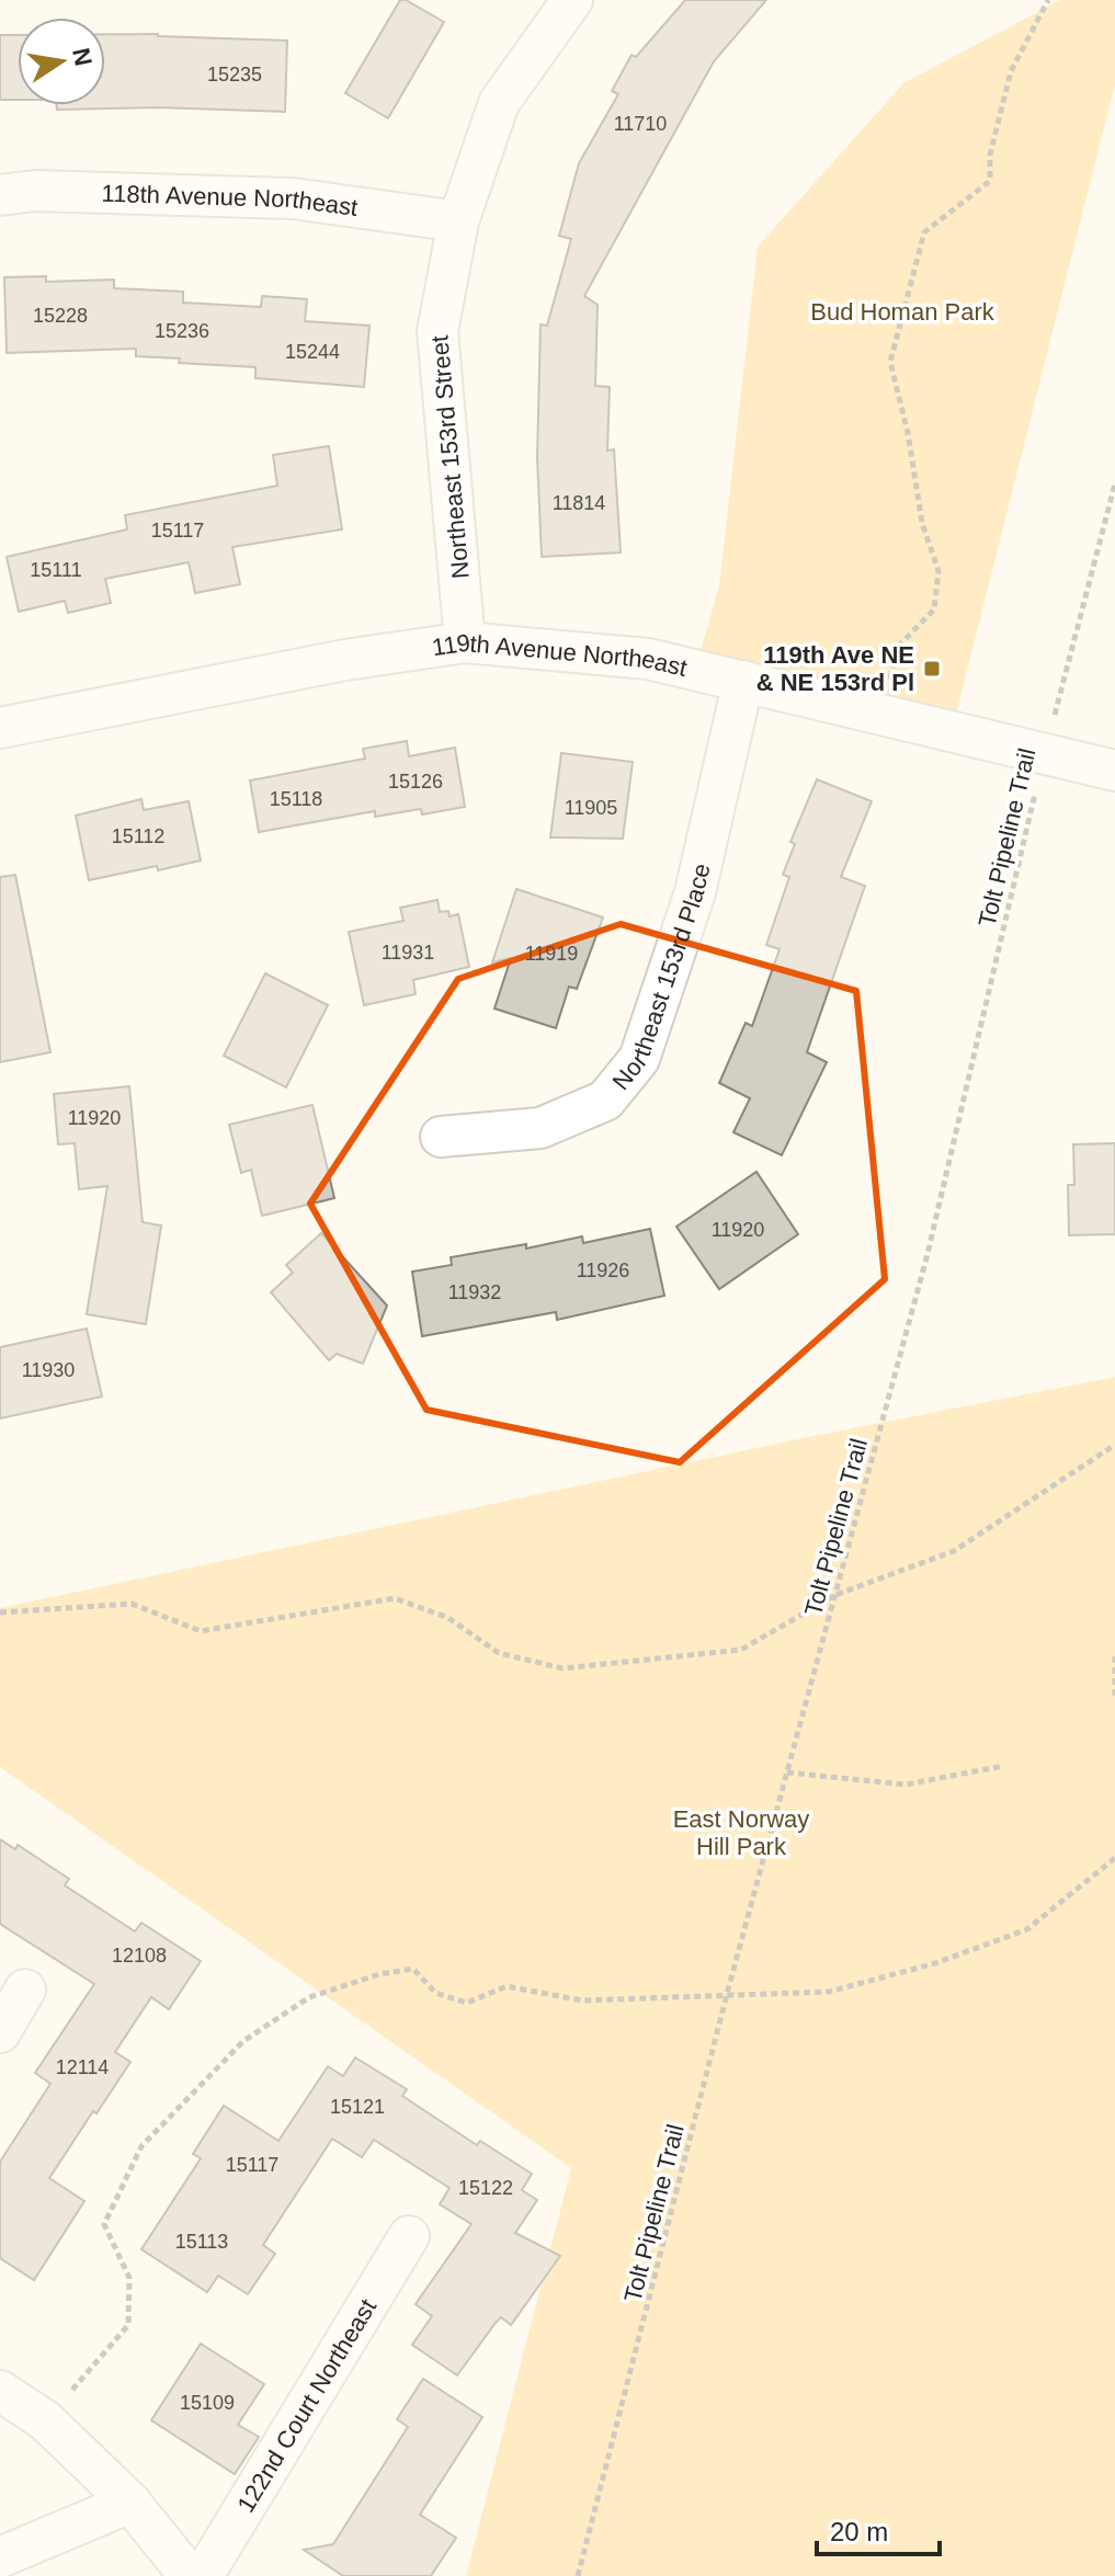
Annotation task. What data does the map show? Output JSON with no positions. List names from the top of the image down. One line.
{"streets":{"street":["118th Avenue Northeast","Northeast 153rd Street","119th Avenue Northeast","Northeast 153rd Place","122nd Court Northeast"],"path":["Tolt Pipeline Trail"]},"crossings":[["118th Avenue Northeast","Northeast 153rd Street"],["Northeast 153rd Street","119th Avenue Northeast"],["119th Avenue Northeast","Tolt Pipeline Trail"],["119th Avenue Northeast","Northeast 153rd Place"]],"parks":["Bud Homan Park","East Norway Hill Park"],"places":{"transit":["119th Ave NE & NE 153rd Pl"]},"house_numbers":["15235","11710","15228","15236","15244","11814","15117","15111","15126","15118","11905","15112","11931","11919","11920","11920","11926","11932","11930","12108","12114","15121","15117","15122","15113","15109"],"scale_bar":"20 m","north":"right"}
